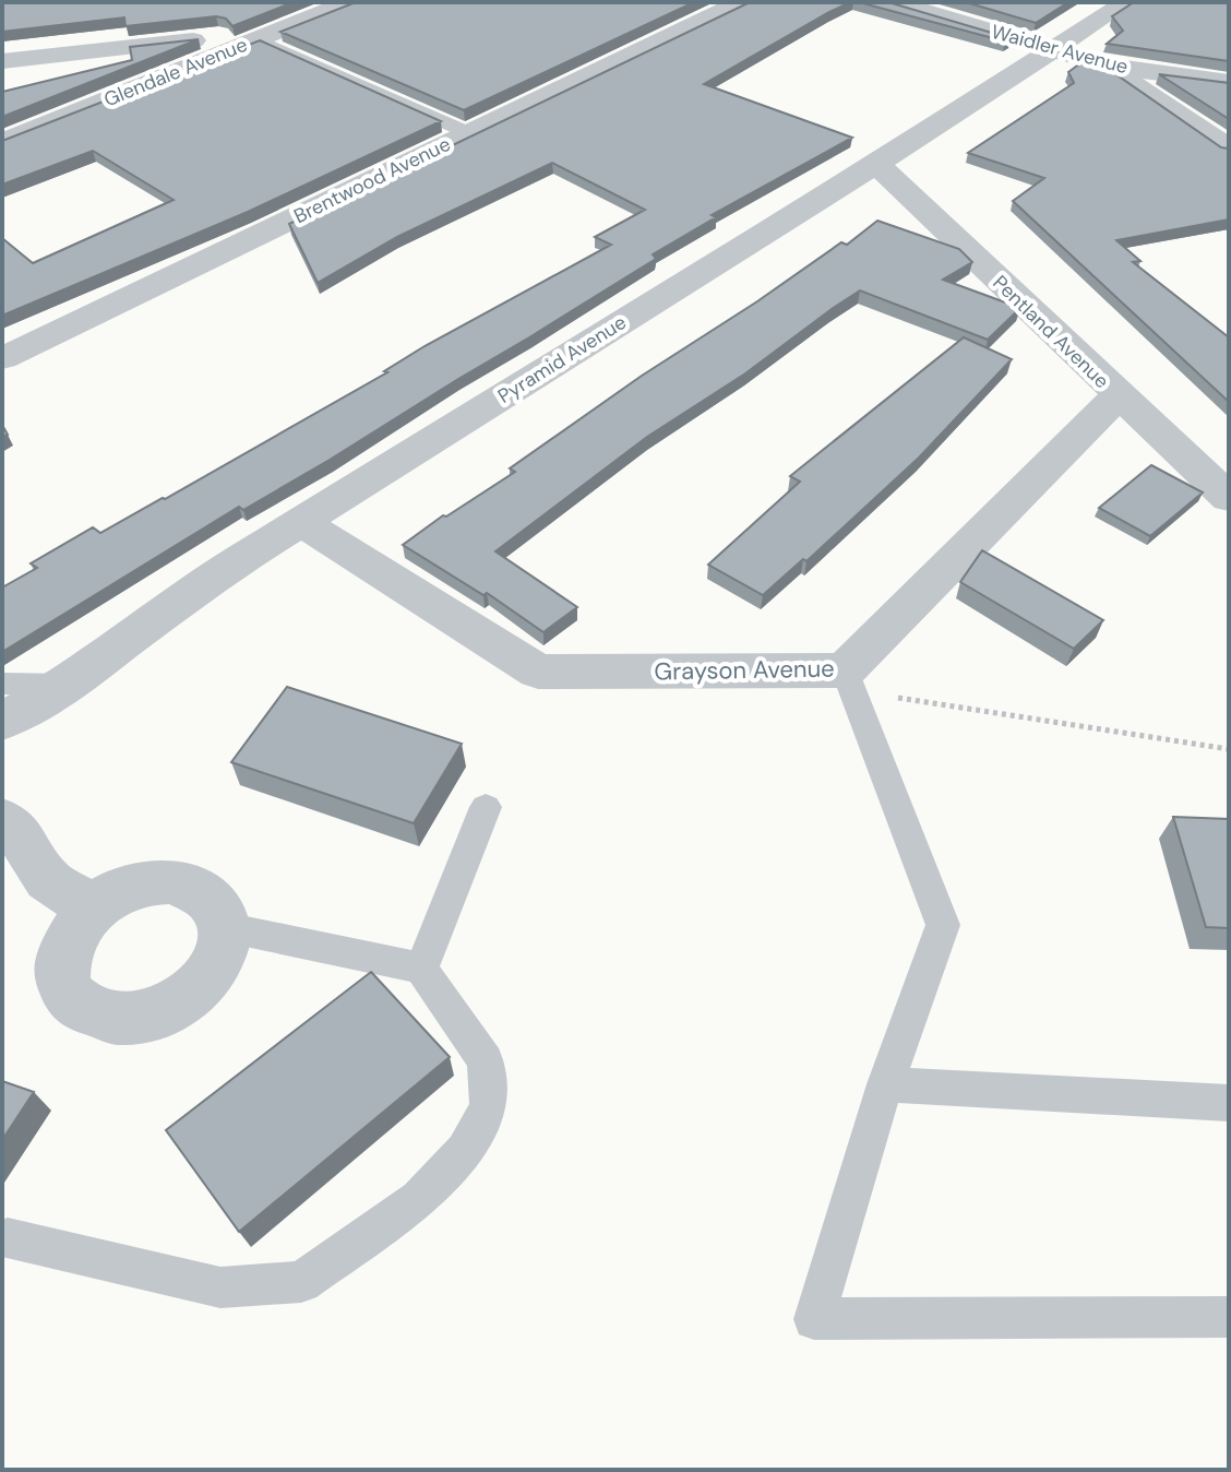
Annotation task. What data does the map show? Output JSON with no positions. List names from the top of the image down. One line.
{"streets":{"street":["Waidler Avenue","Glendale Avenue","Brentwood Avenue","Pentland Avenue","Pyramid Avenue","Grayson Avenue"]},"crossings":[["Waidler Avenue","Pyramid Avenue"],["Pentland Avenue","Pyramid Avenue"],["Pentland Avenue","Grayson Avenue"],["Pyramid Avenue","Grayson Avenue"]]}
